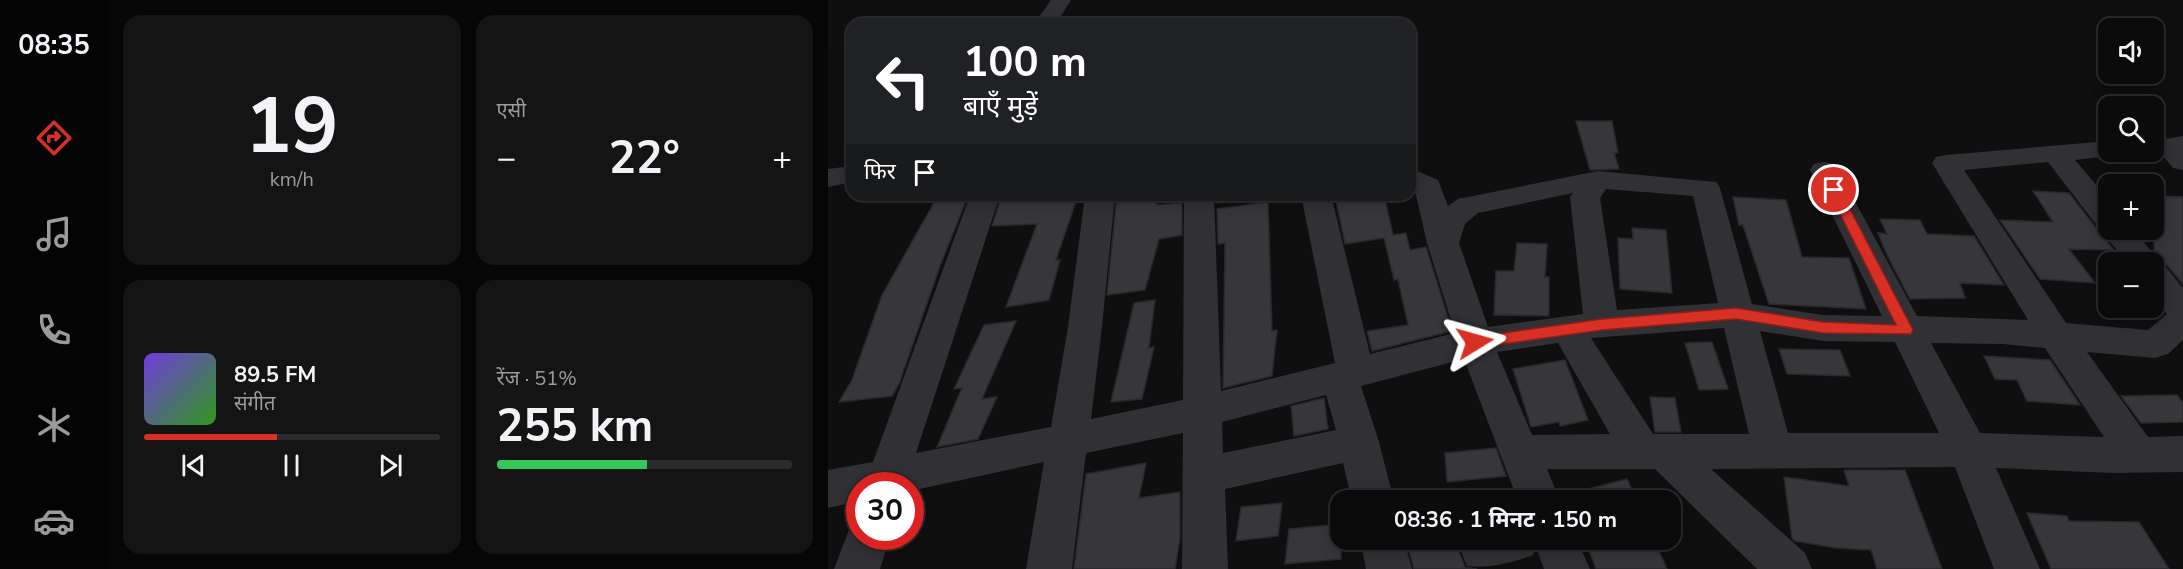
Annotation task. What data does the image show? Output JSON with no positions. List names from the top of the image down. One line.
{"page":{"tabs":"08:35","tile":[["19","km/h"],"एसी",["रेंज · 51%","255 km"]],"map_buttons":["+","−"],"turn":["100 m","बाएँ मुड़ें"],"heat":["−","22°","+"],"then":"फिर","song":["89.5 FM","संगीत"],"limit":"30","trip":"08:36 · 1 मिनट · 150 m"}}
